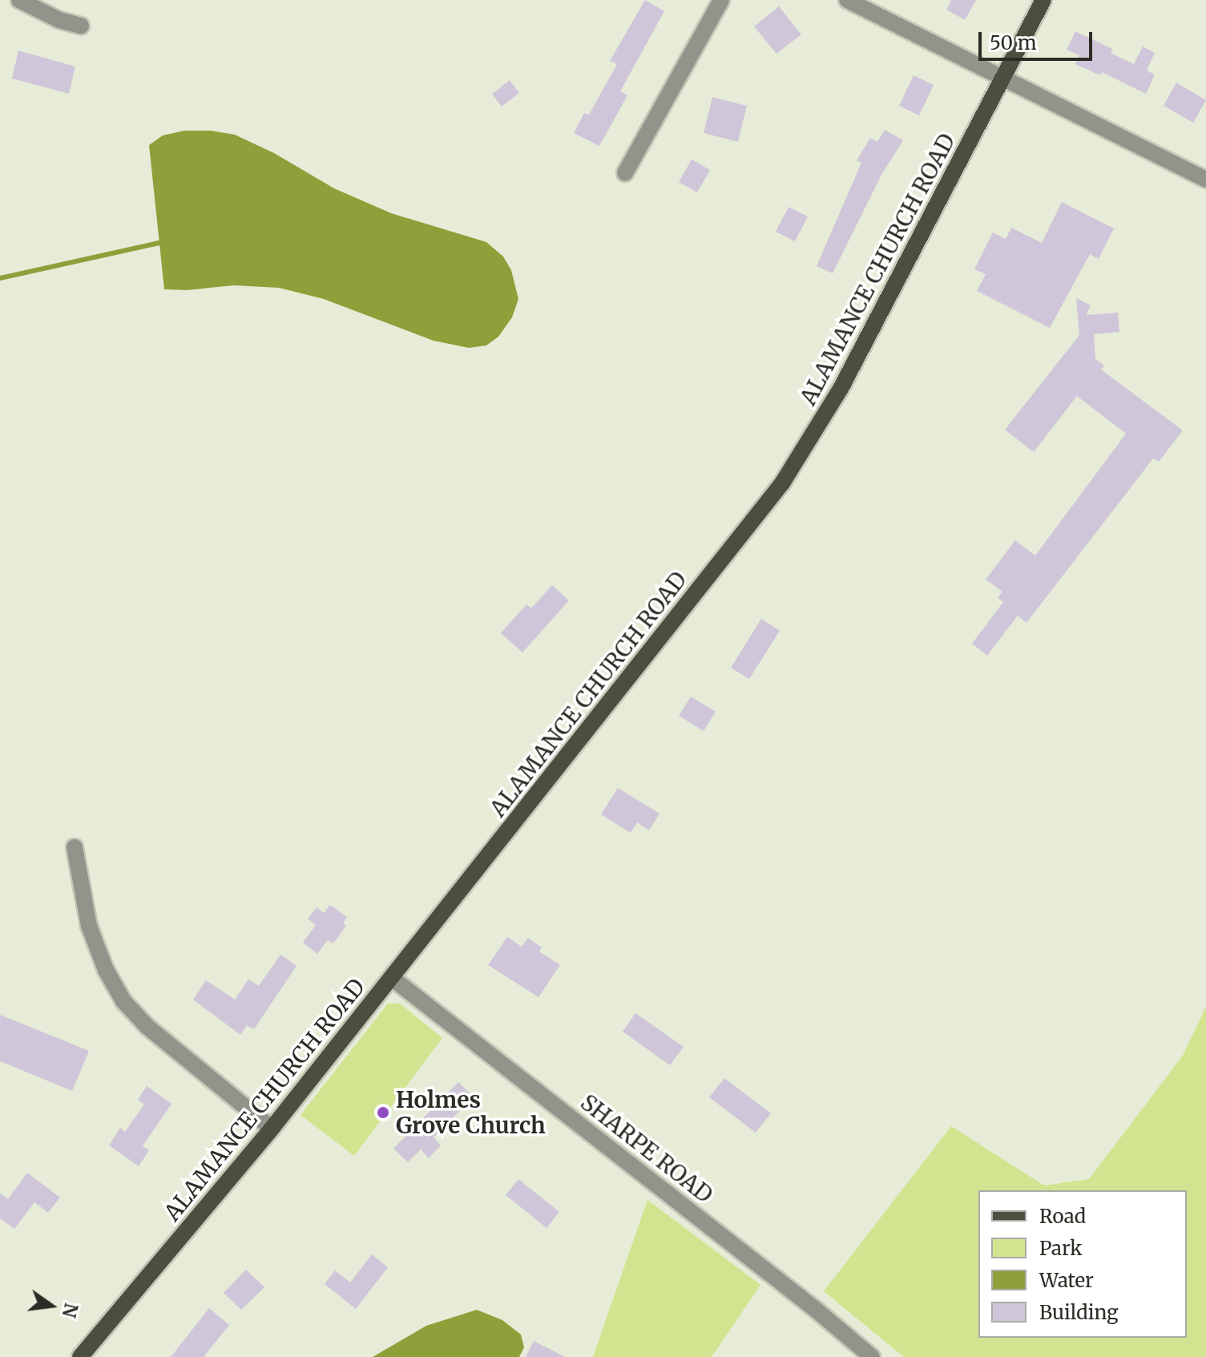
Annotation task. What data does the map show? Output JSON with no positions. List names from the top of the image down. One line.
{"streets":{"main road":["ALAMANCE CHURCH ROAD"],"street":["SHARPE ROAD"]},"crossings":[["ALAMANCE CHURCH ROAD","SHARPE ROAD"]],"places":["Holmes Grove Church"],"legend":["Road","Park","Water","Building"],"scale_bar":"50 m","north":"right"}
